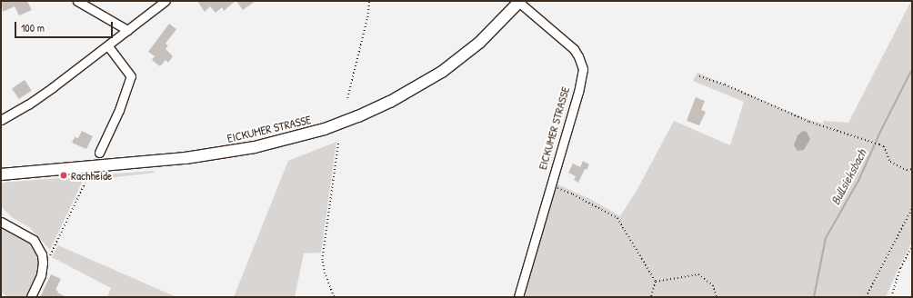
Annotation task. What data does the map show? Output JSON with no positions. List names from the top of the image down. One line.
{"streets":{"main road":["EICKUMER STRASSE"]},"water":["Bullsieksbach"],"places":["Rachheide"],"scale_bar":"100 m"}
